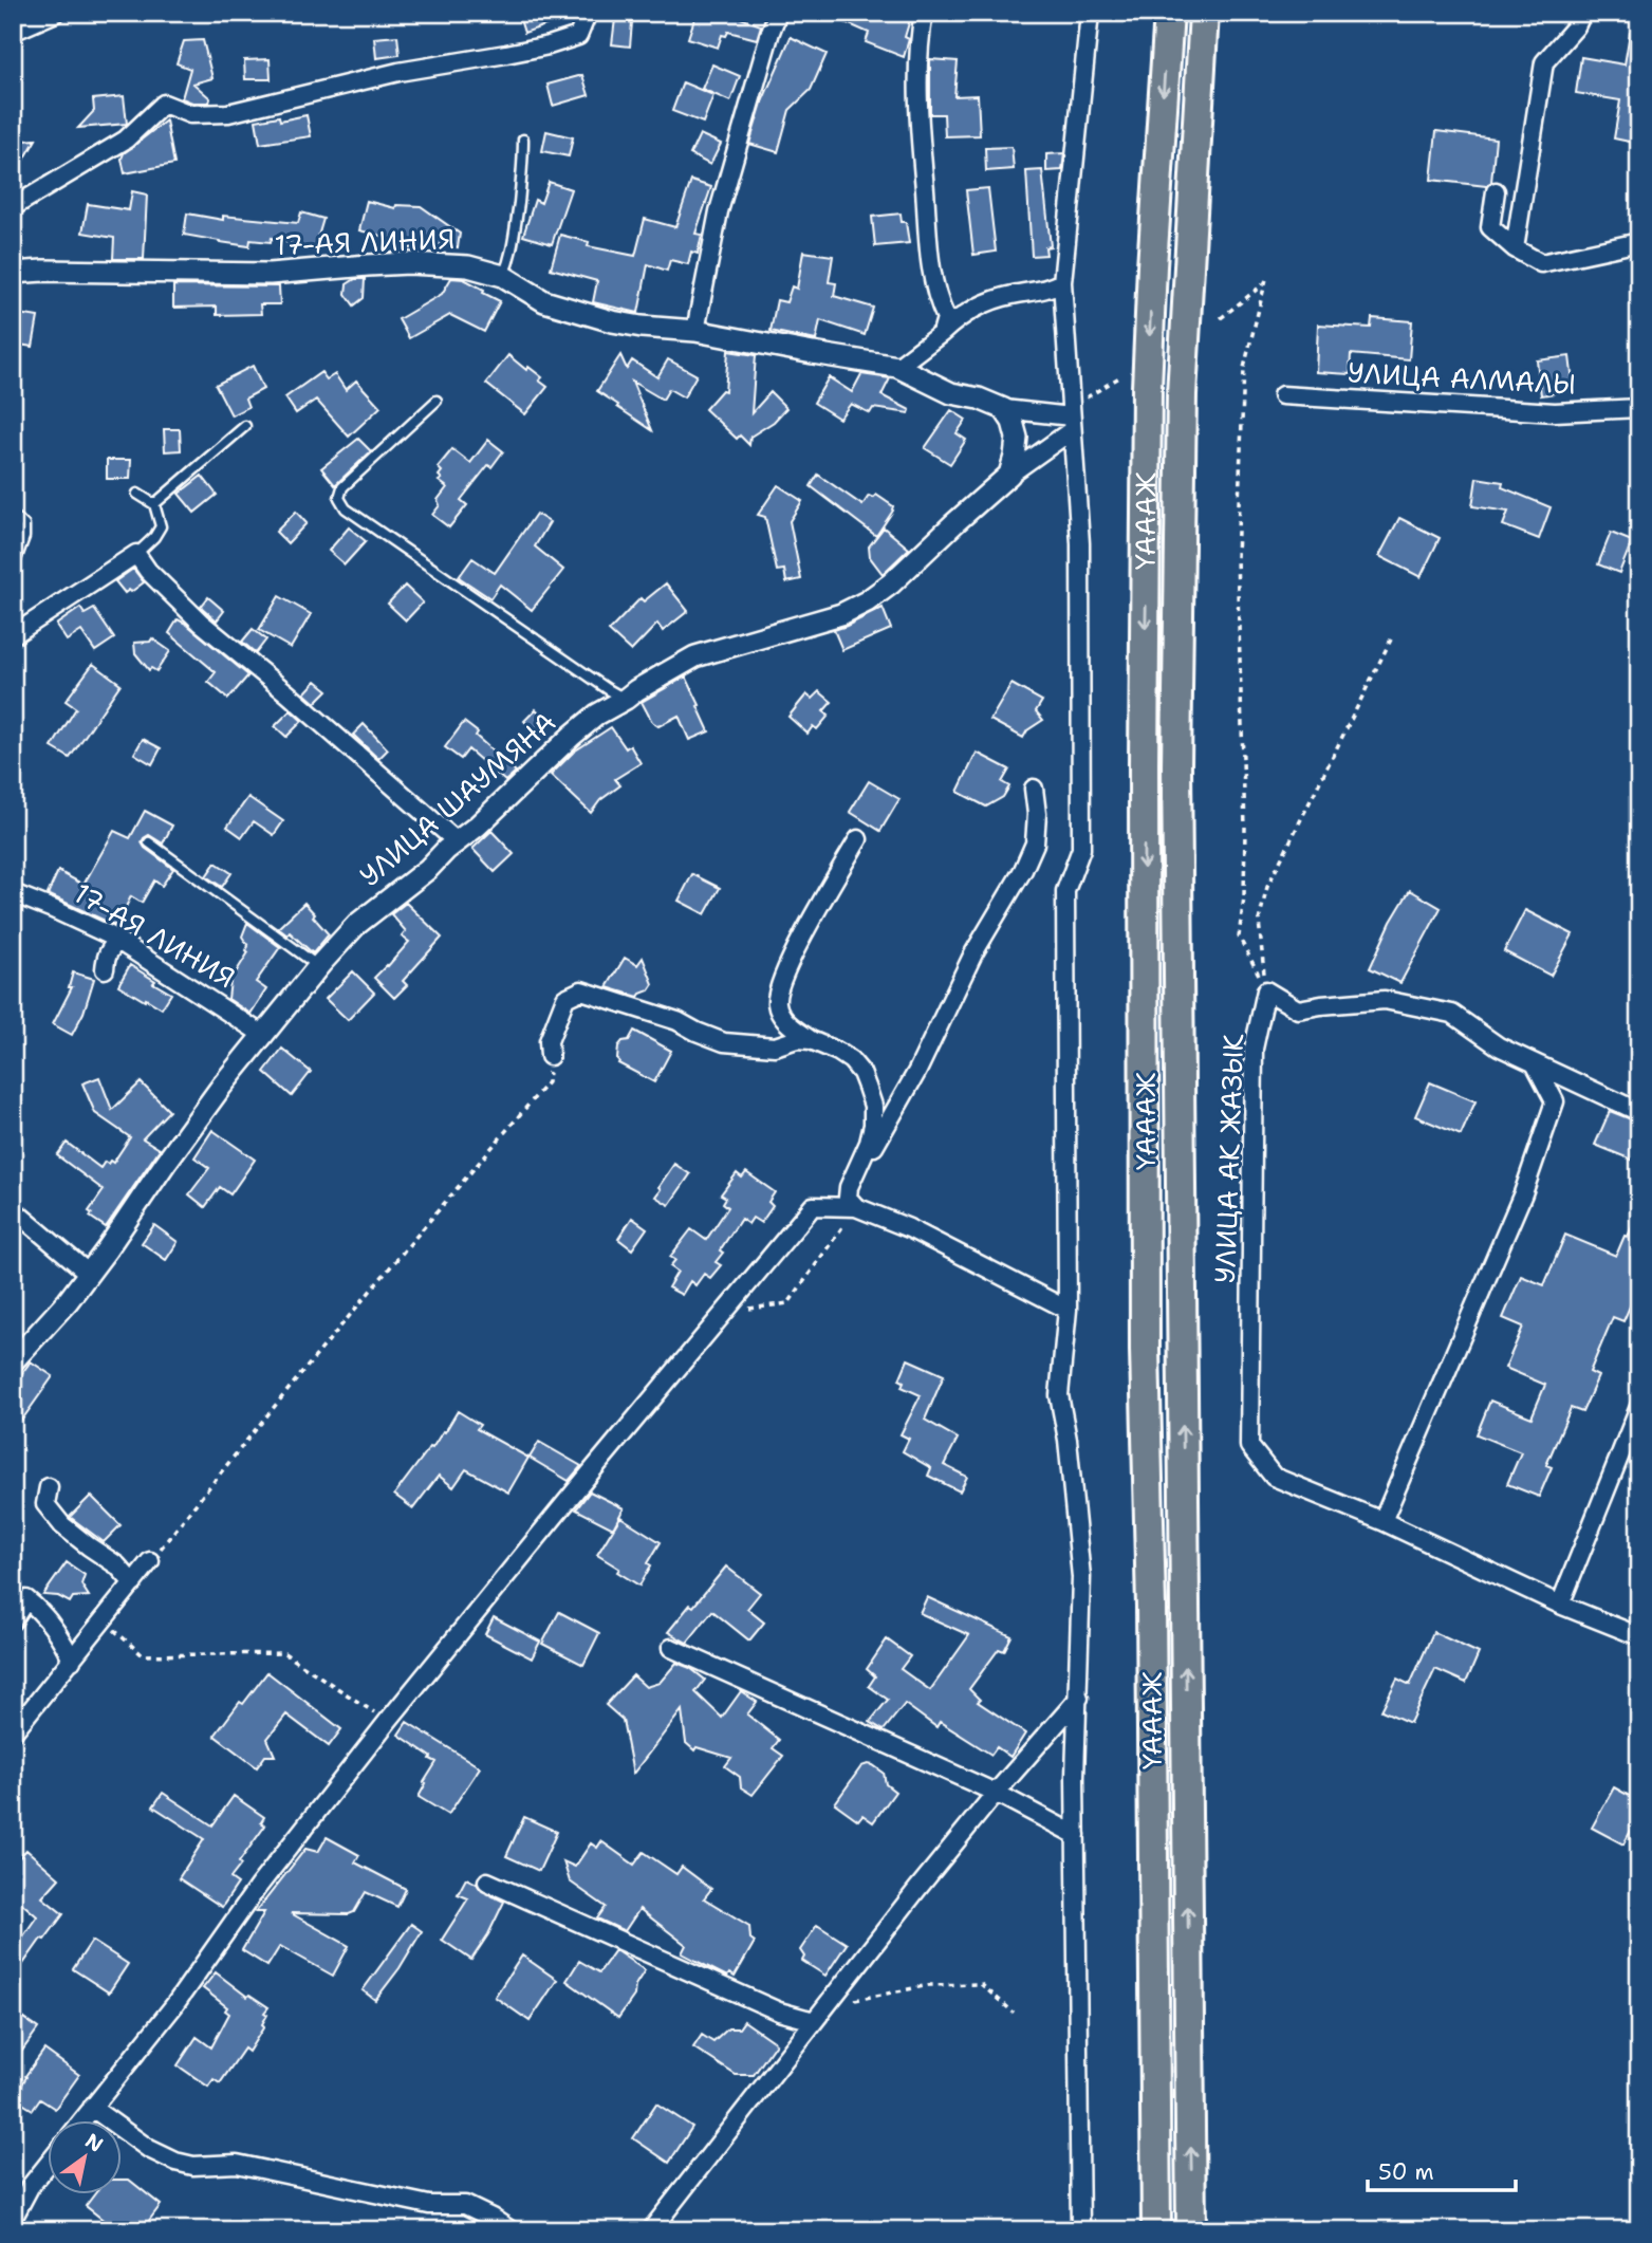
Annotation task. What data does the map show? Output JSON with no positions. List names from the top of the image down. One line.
{"streets":{"highway":["ҮАААЖ"],"street":["17-АЯ ЛИНИЯ","УЛИЦА АЛМАЛЫ","УЛИЦА ШАУМЯНА","УЛИЦА АК ЖАЗЫК"]},"crossings":[["17-АЯ ЛИНИЯ","УЛИЦА ШАУМЯНА"]],"scale_bar":"50 m","north":"top right"}
